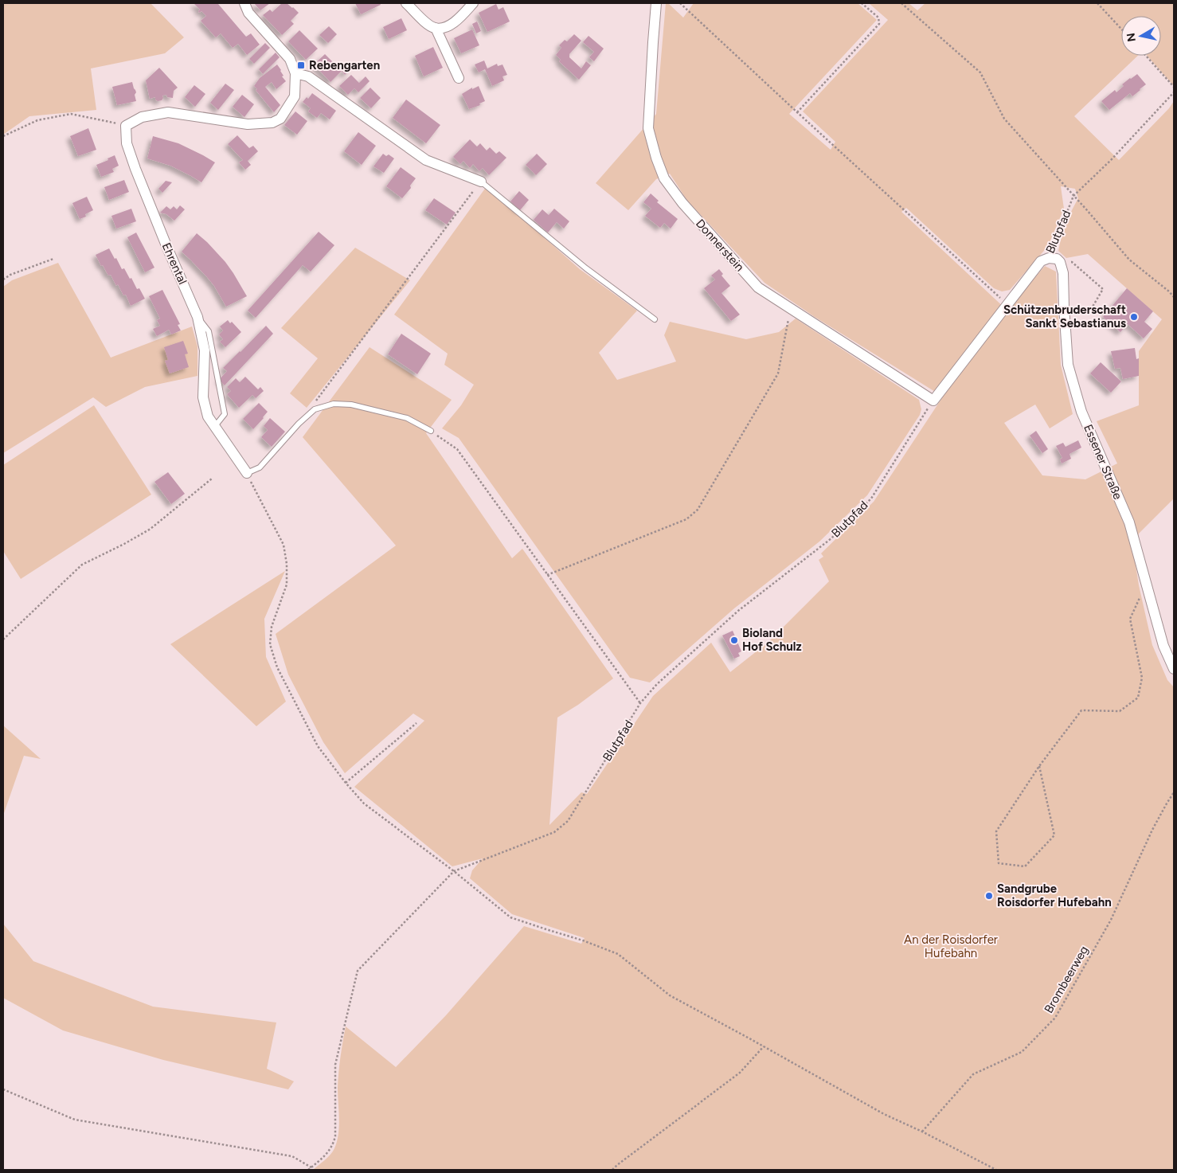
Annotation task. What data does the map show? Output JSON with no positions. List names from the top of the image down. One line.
{"streets":{"street":["Blutpfad","Donnerstein","Ehrental","Essener Straße"],"path":["Brombeerweg"]},"crossings":[["Blutpfad","Donnerstein"]],"parks":["An der Roisdorfer Hufebahn"],"places":{"transit":["Rebengarten"],"other":["Schützenbruderschaft Sankt Sebastianus","Bioland Hof Schulz","Sandgrube Roisdorfer Hufebahn"]},"north":"left"}
